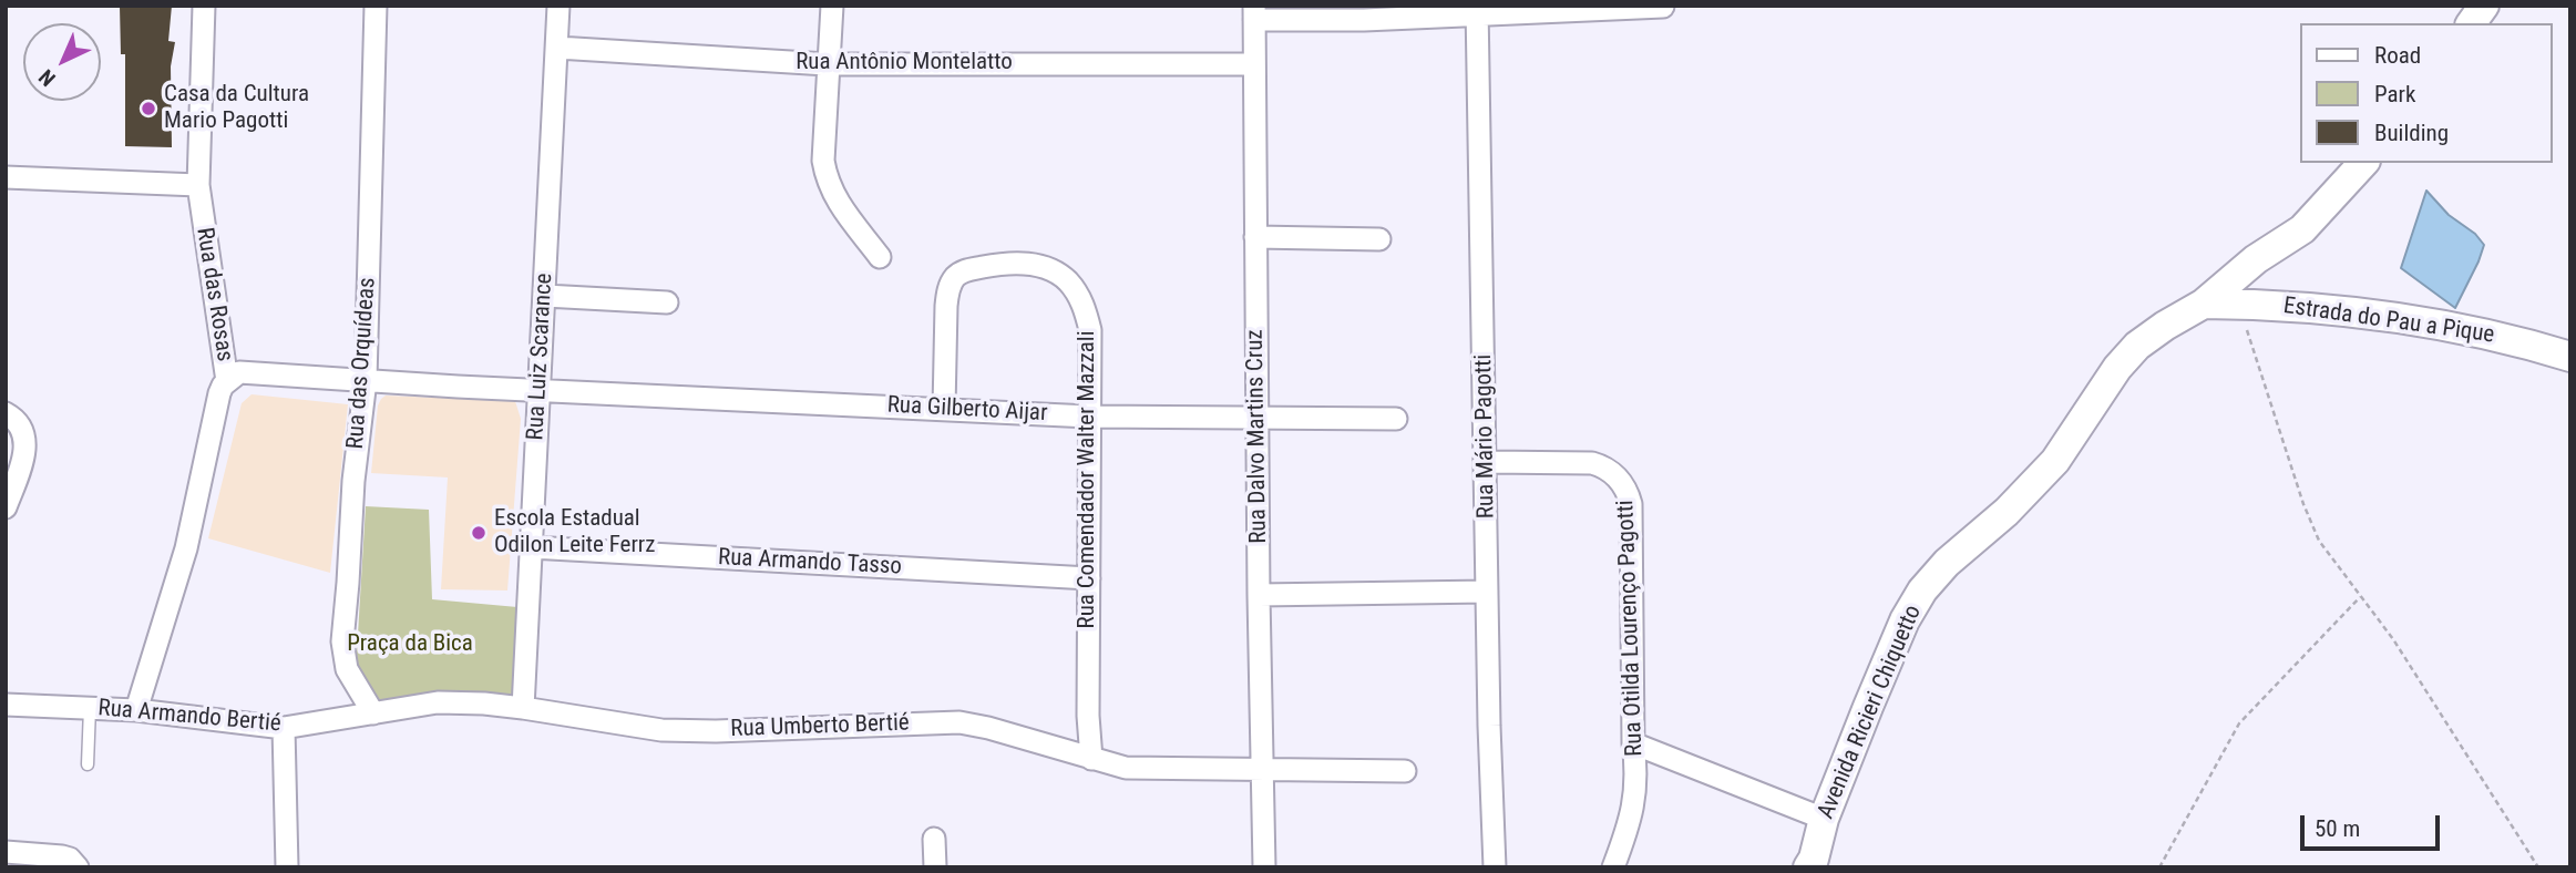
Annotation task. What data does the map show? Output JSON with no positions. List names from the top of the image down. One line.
{"streets":{"street":["Rua Antônio Montelatto","Rua das Rosas","Estrada do Pau a Pique","Rua Luiz Scarance","Rua das Orquídeas","Rua Gilberto Aijar","Rua Dalvo Martins Cruz","Rua Mário Pagotti","Rua Comendador Walter Mazzali","Rua Armando Tasso","Rua Otilda Lourenço Pagotti","Avenida Ricieri Chiquetto","Rua Armando Bertié","Rua Umberto Bertié"]},"crossings":[["Rua Antônio Montelatto","Rua Luiz Scarance"],["Rua Antônio Montelatto","Rua Dalvo Martins Cruz"],["Rua das Rosas","Rua Gilberto Aijar"],["Rua das Rosas","Rua Armando Bertié"],["Estrada do Pau a Pique","Avenida Ricieri Chiquetto"],["Rua Luiz Scarance","Rua Gilberto Aijar"],["Rua Luiz Scarance","Rua Armando Tasso"],["Rua Luiz Scarance","Rua Umberto Bertié"],["Rua das Orquídeas","Rua Gilberto Aijar"],["Rua das Orquídeas","Rua Armando Bertié"],["Rua das Orquídeas","Rua Umberto Bertié"],["Rua Gilberto Aijar","Rua Dalvo Martins Cruz"],["Rua Gilberto Aijar","Rua Comendador Walter Mazzali"],["Rua Dalvo Martins Cruz","Rua Umberto Bertié"],["Rua Mário Pagotti","Rua Otilda Lourenço Pagotti"],["Rua Comendador Walter Mazzali","Rua Armando Tasso"],["Rua Comendador Walter Mazzali","Rua Umberto Bertié"],["Rua Armando Bertié","Rua Umberto Bertié"]],"parks":["Praça da Bica"],"places":["Casa da Cultura Mario Pagotti","Escola Estadual Odilon Leite Ferrz"],"legend":["Road","Park","Building"],"scale_bar":"50 m","north":"bottom left"}
